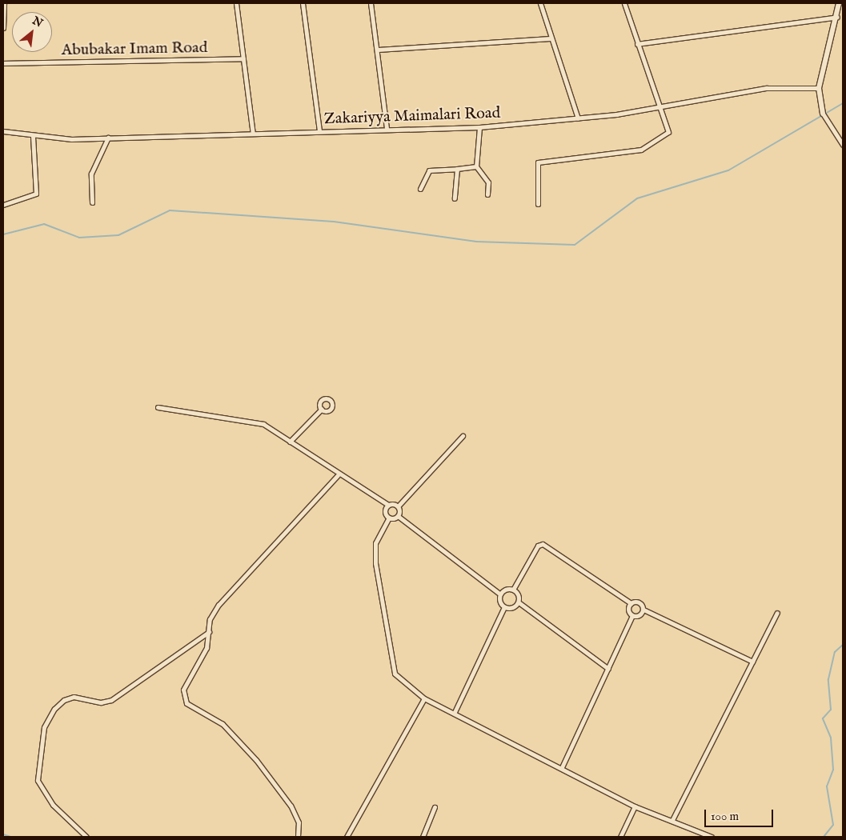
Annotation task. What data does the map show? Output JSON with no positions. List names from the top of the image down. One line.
{"streets":{"street":["Abubakar Imam Road","Zakariyya Maimalari Road"]},"scale_bar":"100 m","north":"top right"}
